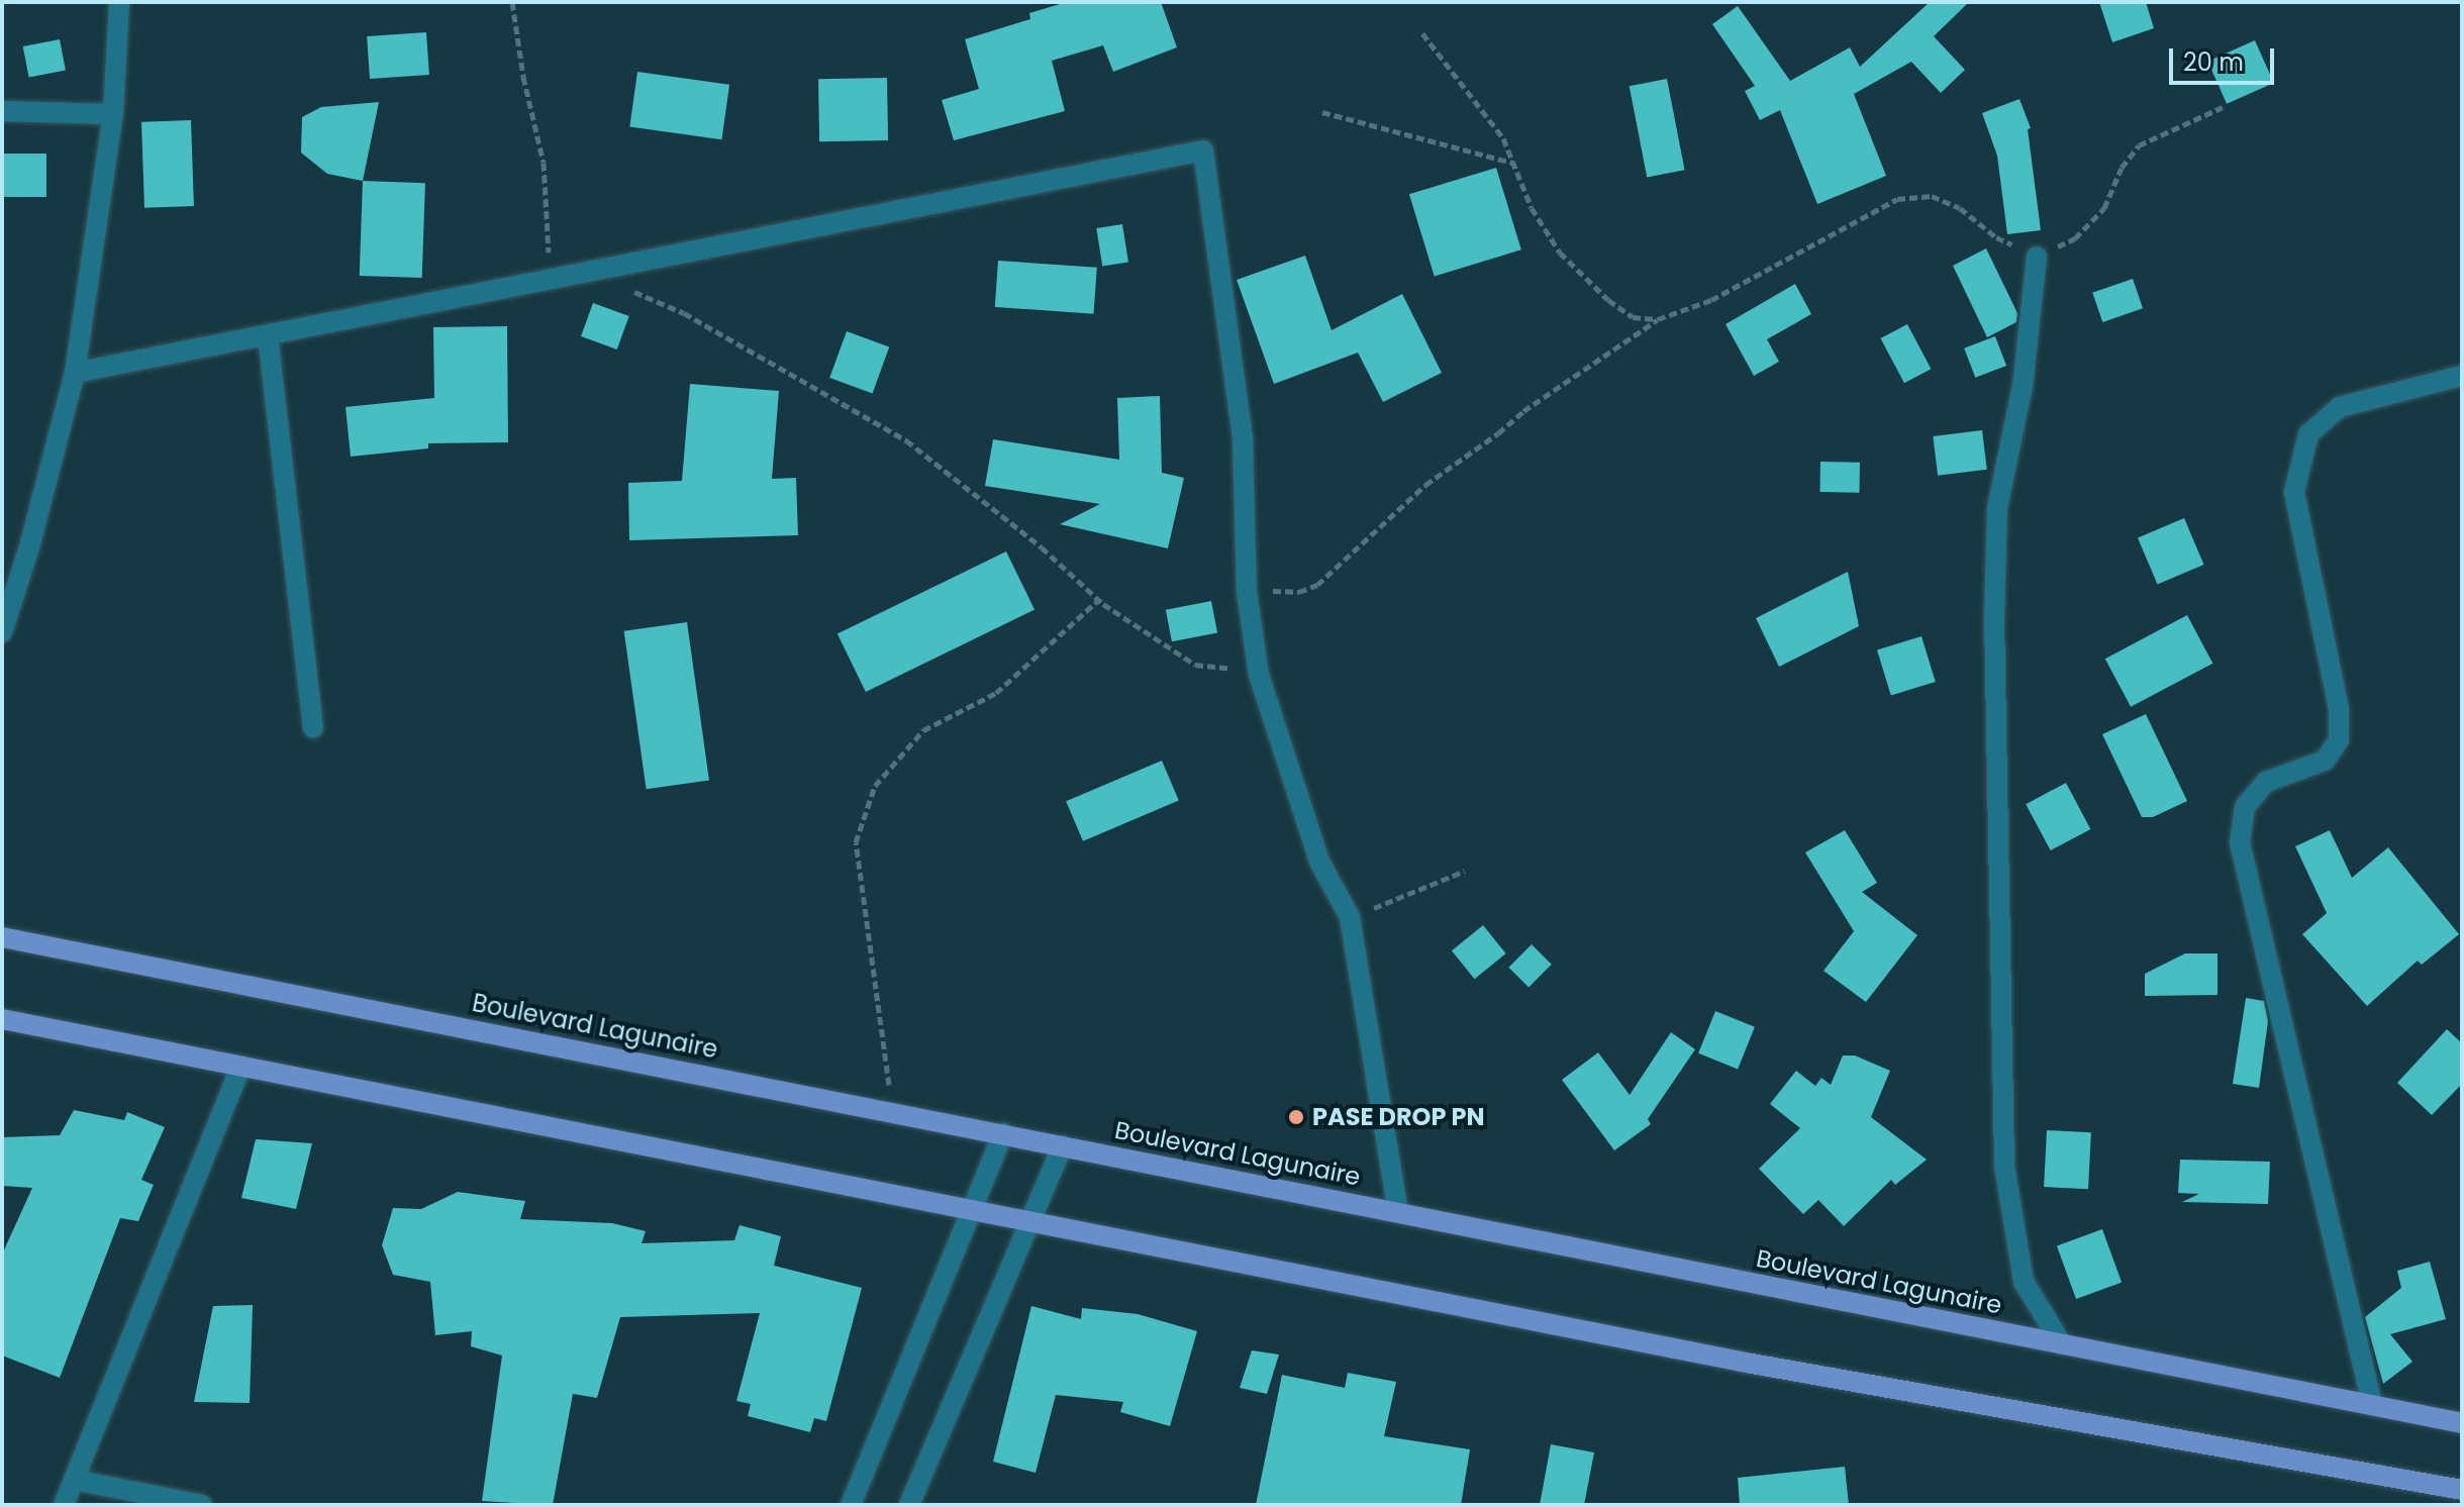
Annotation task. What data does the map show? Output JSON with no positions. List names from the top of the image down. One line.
{"streets":{"main road":["Boulevard Lagunaire"]},"places":["PASE DROP PN"],"scale_bar":"20 m"}
